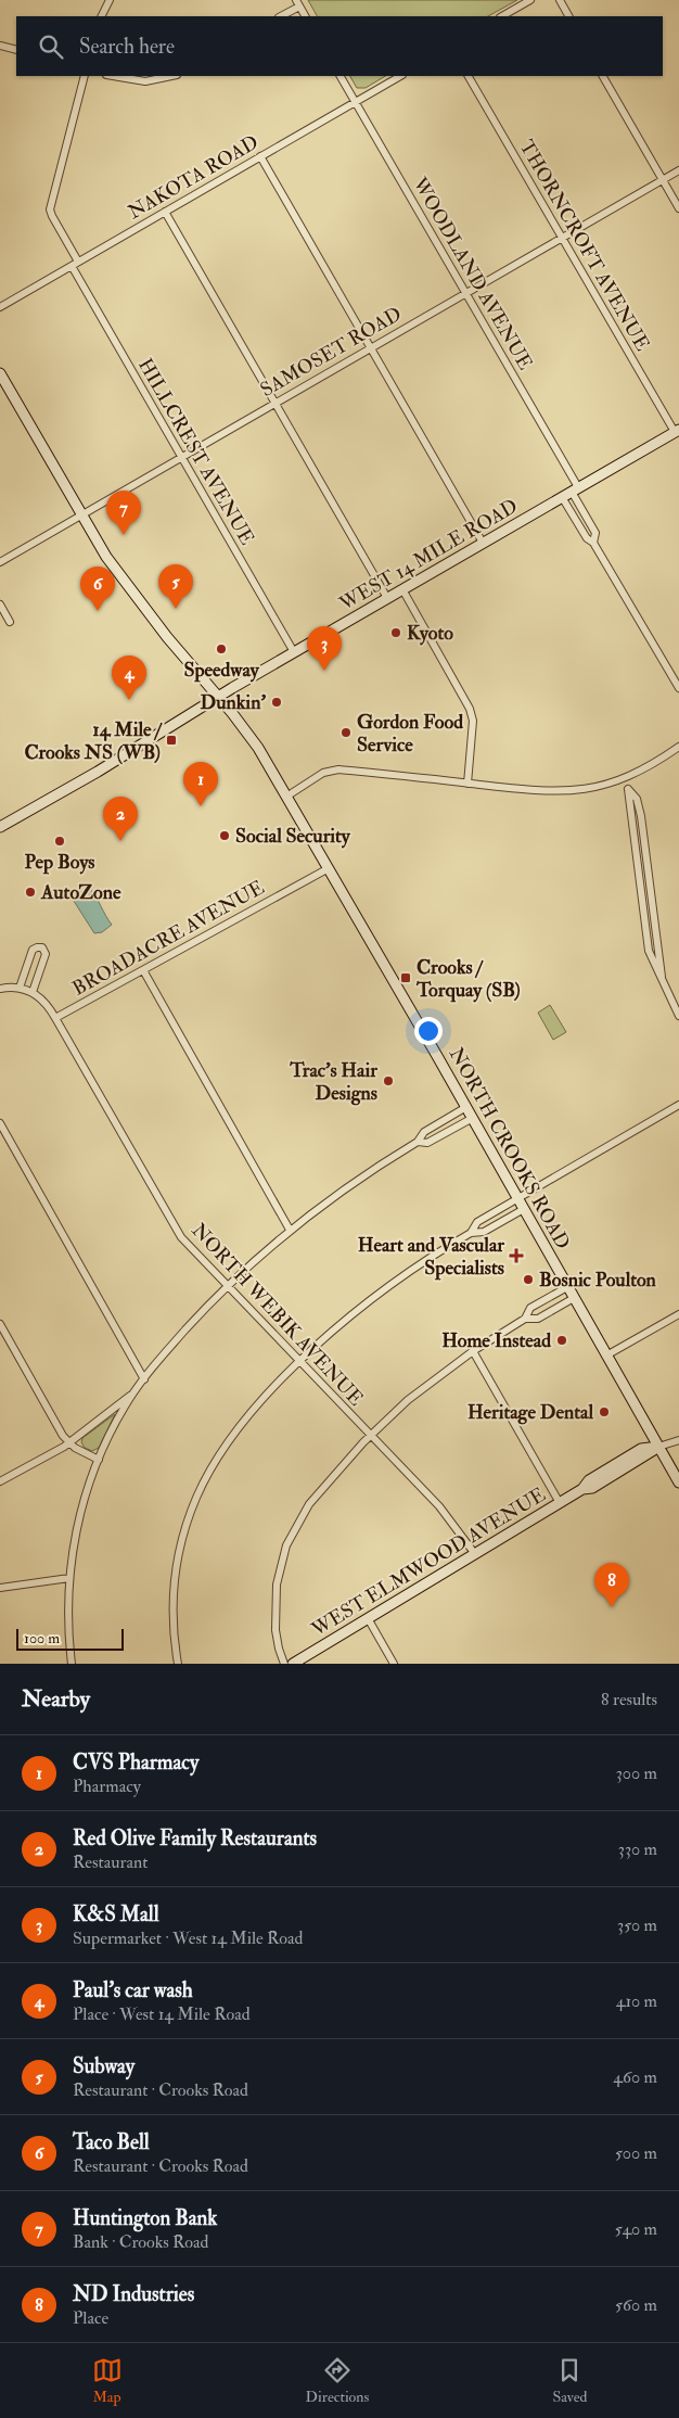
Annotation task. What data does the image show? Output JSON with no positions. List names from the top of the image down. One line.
{"streets":{"main road":["WEST 14 MILE ROAD","NORTH CROOKS ROAD","WEST ELMWOOD AVENUE"],"street":["NAKOTA ROAD","THORNCROFT AVENUE","WOODLAND AVENUE","SAMOSET ROAD","HILLCREST AVENUE","BROADACRE AVENUE","NORTH WEBIK AVENUE"]},"crossings":[["NAKOTA ROAD","WOODLAND AVENUE"],["NAKOTA ROAD","HILLCREST AVENUE"],["THORNCROFT AVENUE","SAMOSET ROAD"],["THORNCROFT AVENUE","WEST 14 MILE ROAD"],["WOODLAND AVENUE","SAMOSET ROAD"],["WOODLAND AVENUE","WEST 14 MILE ROAD"],["SAMOSET ROAD","HILLCREST AVENUE"],["SAMOSET ROAD","NORTH CROOKS ROAD"],["HILLCREST AVENUE","WEST 14 MILE ROAD"],["WEST 14 MILE ROAD","NORTH CROOKS ROAD"],["BROADACRE AVENUE","NORTH CROOKS ROAD"],["BROADACRE AVENUE","NORTH WEBIK AVENUE"],["NORTH CROOKS ROAD","WEST ELMWOOD AVENUE"],["NORTH WEBIK AVENUE","WEST ELMWOOD AVENUE"]],"places":{"other":["Kyoto","Speedway","Dunkin'","Gordon Food Service","Social Security","Pep Boys","AutoZone","Trac's Hair Designs","Bosnic Poulton","Home Instead","Heritage Dental"],"transit":["14 Mile / Crooks NS (WB)","Crooks / Torquay (SB)"],"health":["Heart and Vascular Specialists"]},"scale_bar":"100 m","page":{"search":"Search here","pins":["7","5","6","3","4","1","2","8"],"scale":"100 m","heading":["Nearby","8 results"],"list":[{"mark":"1","name":"CVS Pharmacy","note":"Pharmacy","value":"300 m"},{"mark":"2","name":"Red Olive Family Restaurants","note":"Restaurant","value":"330 m"},{"mark":"3","name":"K&S Mall","note":"Supermarket · West 14 Mile Road","value":"350 m"},{"mark":"4","name":"Paul's car wash","note":"Place · West 14 Mile Road","value":"410 m"},{"mark":"5","name":"Subway","note":"Restaurant · Crooks Road","value":"460 m"},{"mark":"6","name":"Taco Bell","note":"Restaurant · Crooks Road","value":"500 m"},{"mark":"7","name":"Huntington Bank","note":"Bank · Crooks Road","value":"540 m"},{"mark":"8","name":"ND Industries","note":"Place","value":"560 m"}],"nav":["Map","Directions","Saved"]}}
